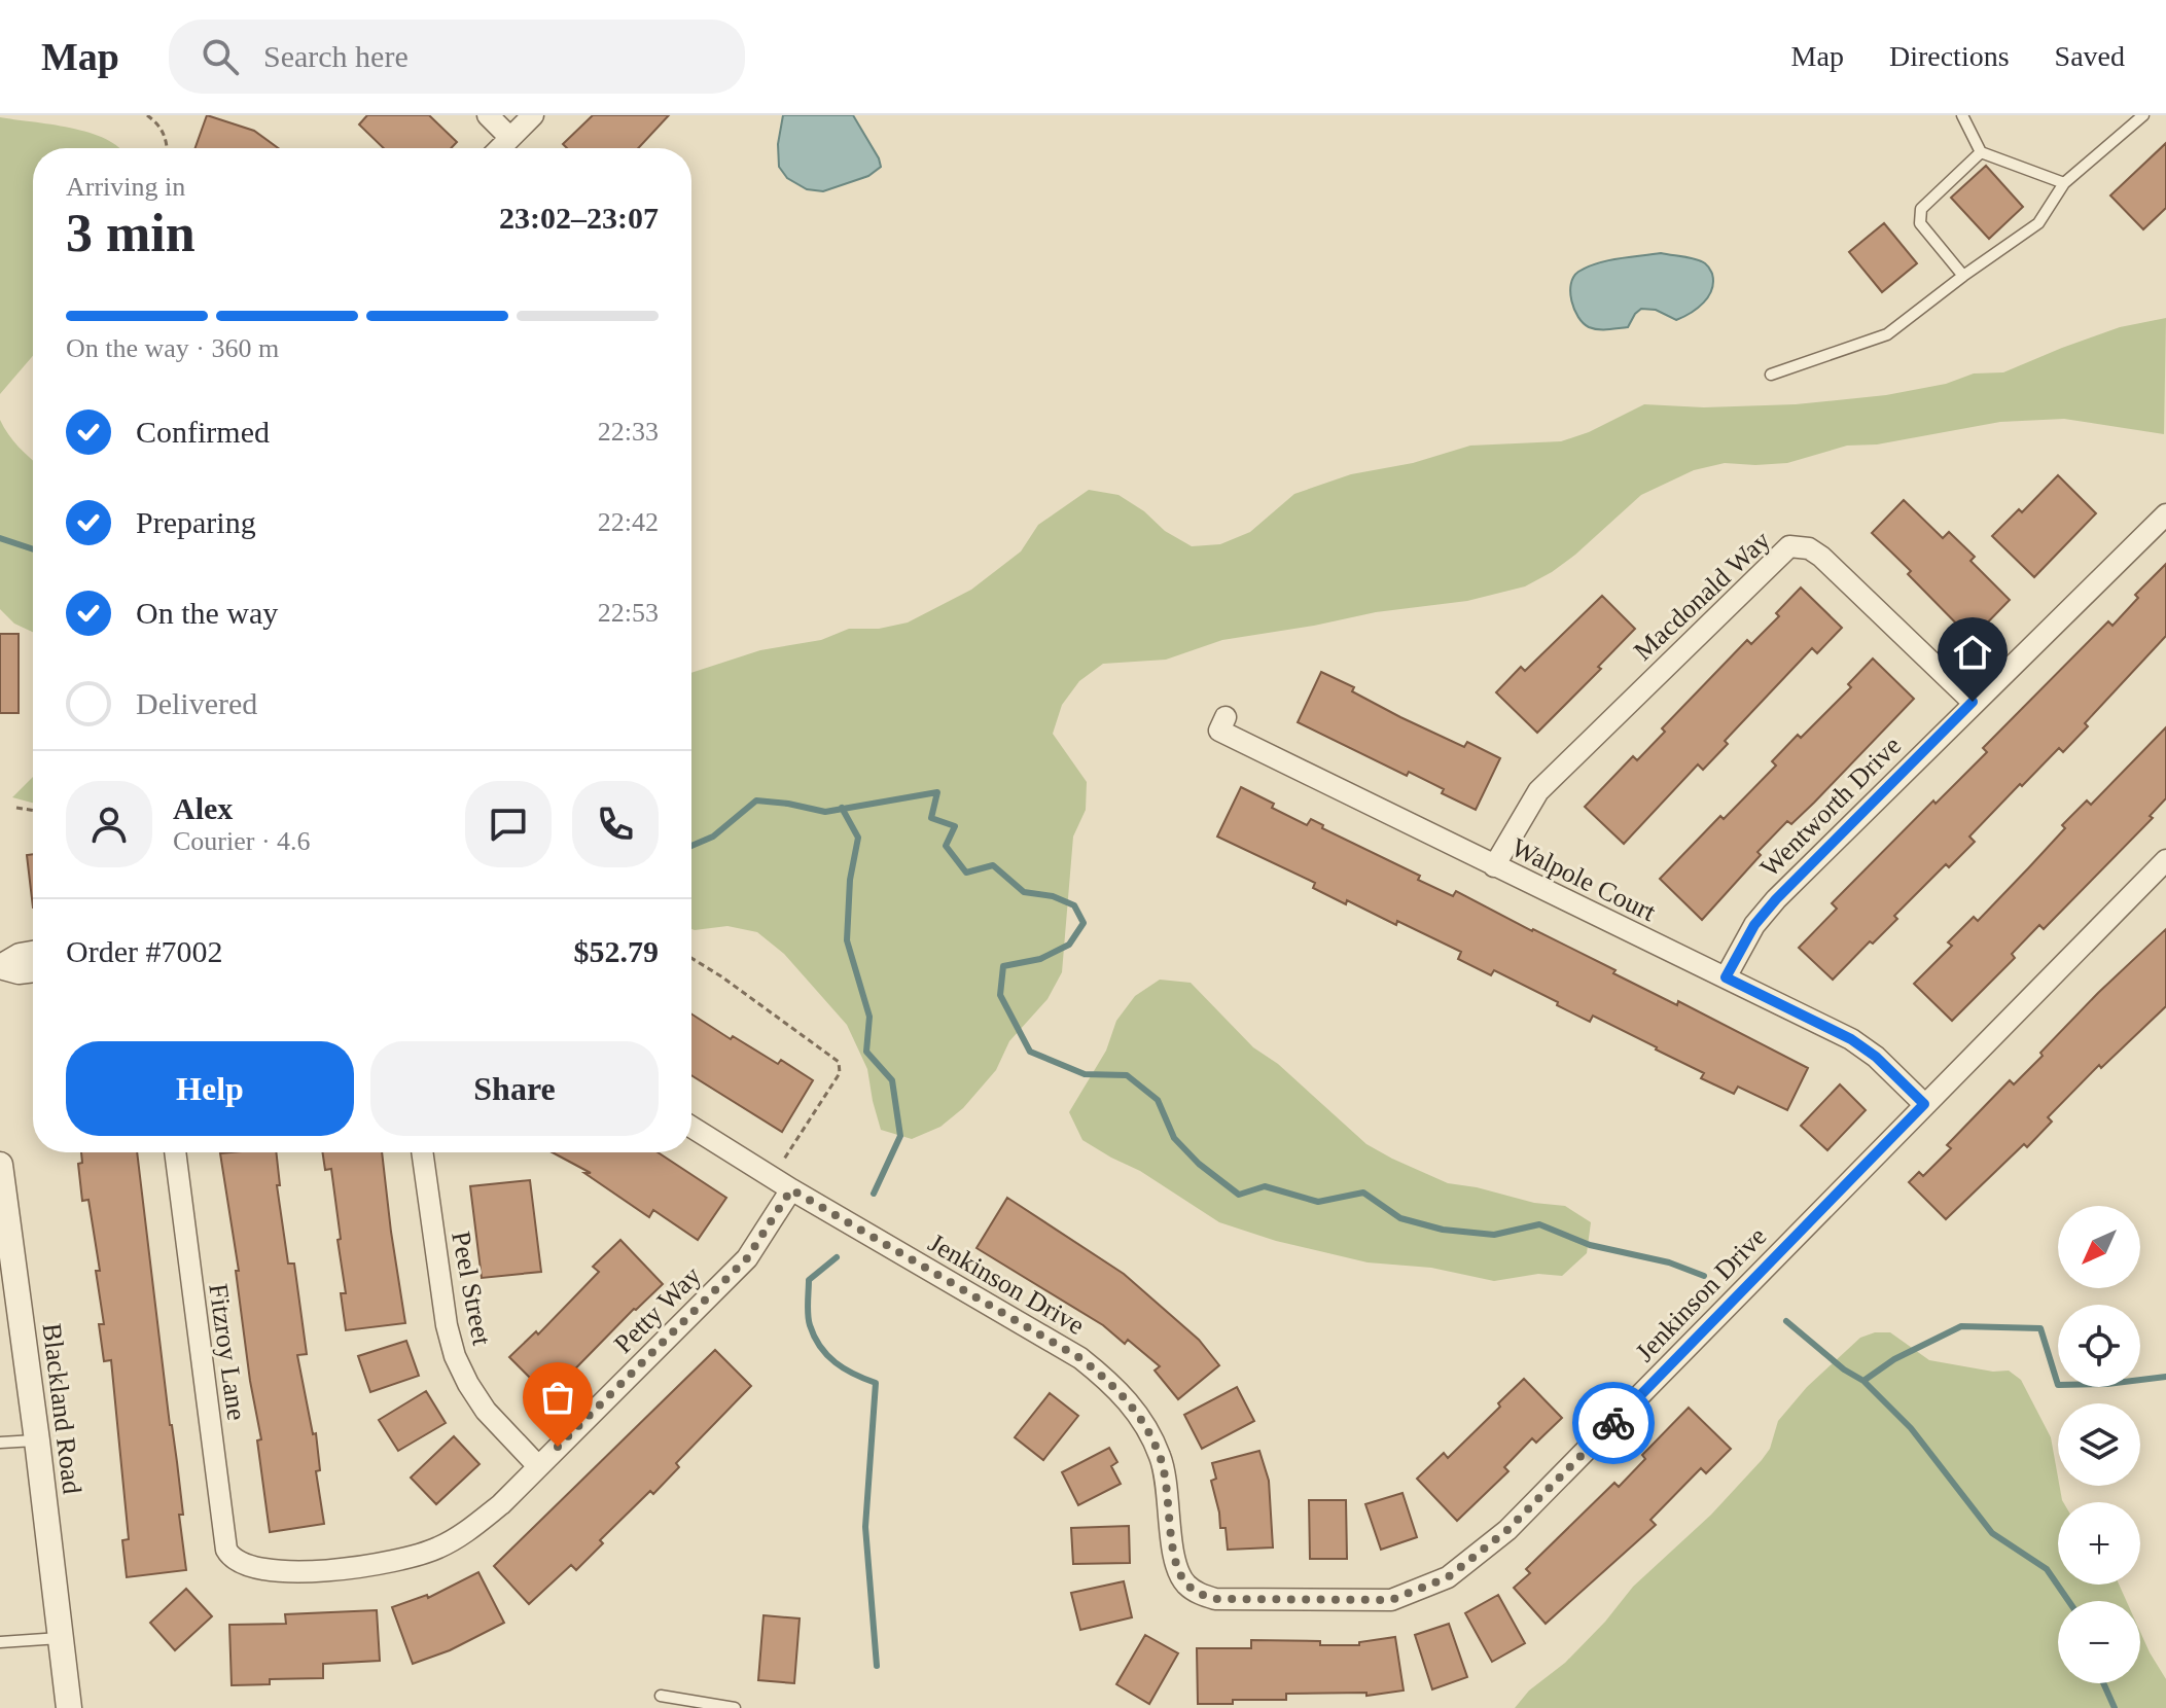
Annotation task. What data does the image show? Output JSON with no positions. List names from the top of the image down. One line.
{"streets":{"street":["Macdonald Way","Wentworth Drive","Walpole Court","Jenkinson Drive","Peel Street","Petty Way","Fitzroy Lane","Blackland Road"]},"crossings":[["Macdonald Way","Wentworth Drive"],["Macdonald Way","Walpole Court"],["Wentworth Drive","Walpole Court"],["Walpole Court","Jenkinson Drive"],["Jenkinson Drive","Petty Way"],["Peel Street","Petty Way"],["Petty Way","Fitzroy Lane"]],"north":"bottom left","page":{"header":"Map","search":"Search here","nav":["Map","Directions","Saved"],"heading":["3 min","Arriving in","23:02–23:07"],"panel":["Alex","Courier · 4.6","Order #7002","$52.79"],"bar":"On the way · 360 m","list":[["Confirmed","22:33"],["Preparing","22:42"],["On the way","22:53"],"Delivered"],"buttons":["Help","Share"],"map_buttons":["+","−"]}}
